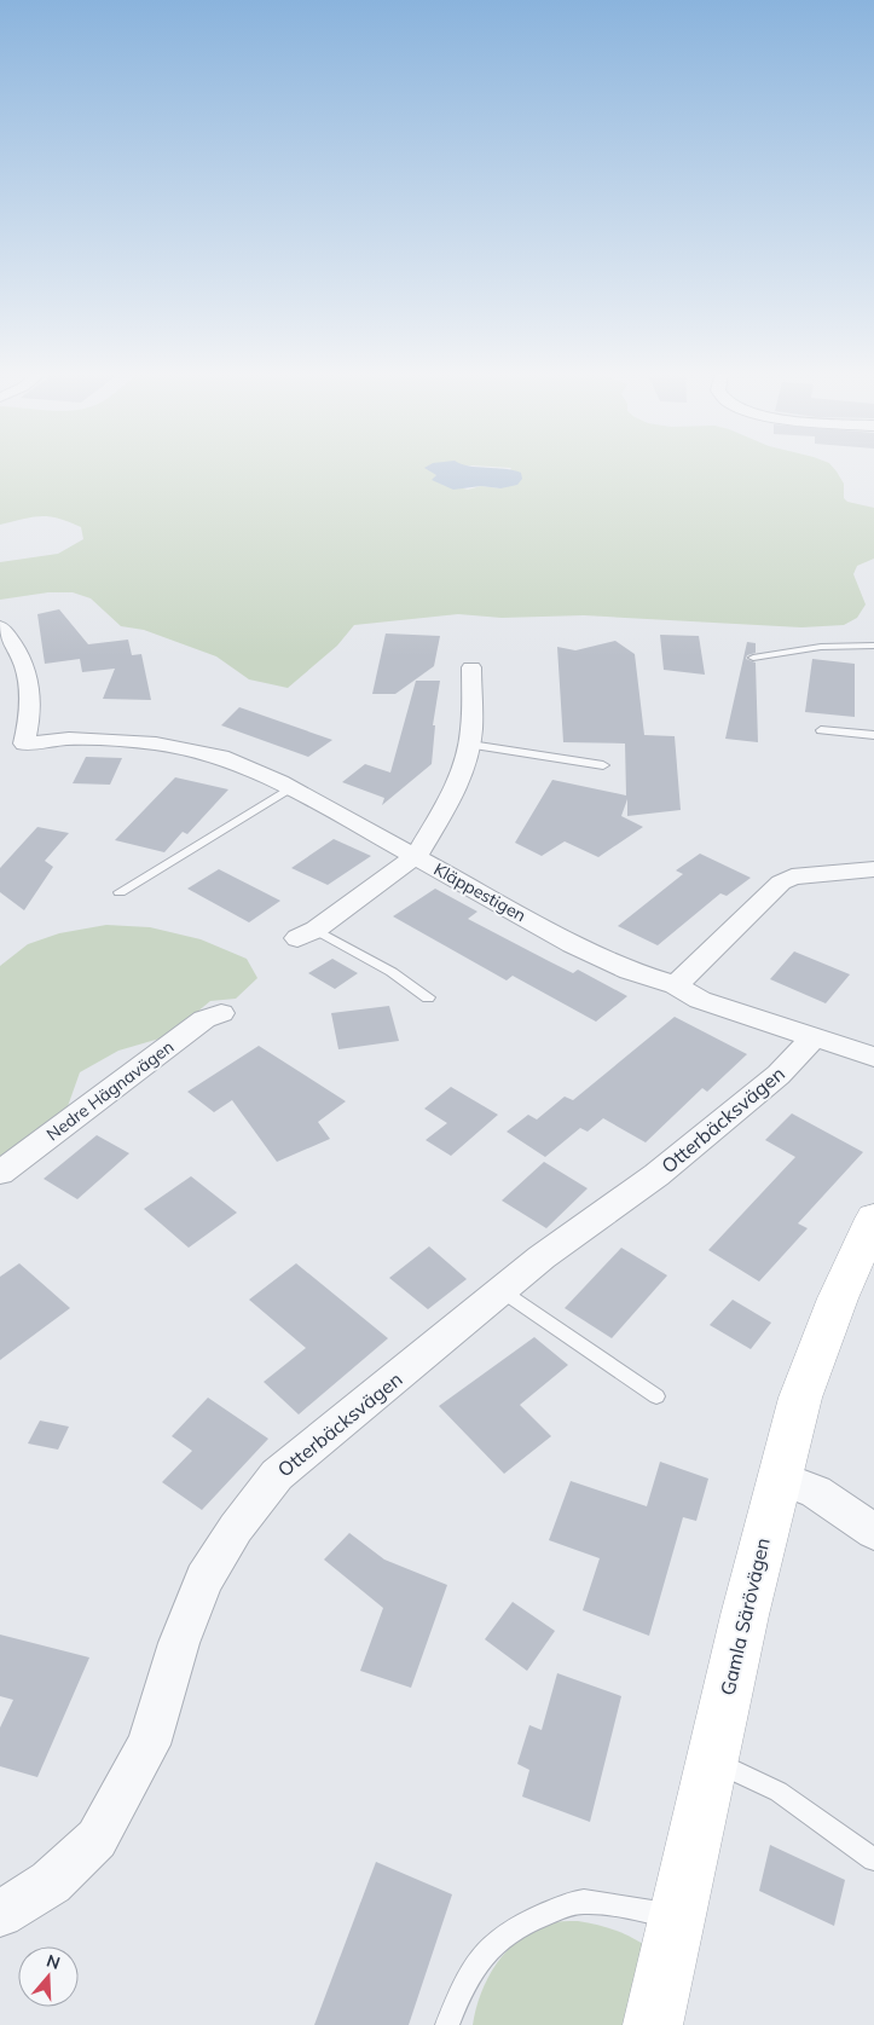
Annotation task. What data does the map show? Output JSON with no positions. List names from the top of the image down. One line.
{"streets":{"street":["Kläppestigen","Nedre Hägnavägen","Otterbäcksvägen","Gamla Särövägen"]},"crossings":[["Kläppestigen","Otterbäcksvägen"]],"north":"top"}
